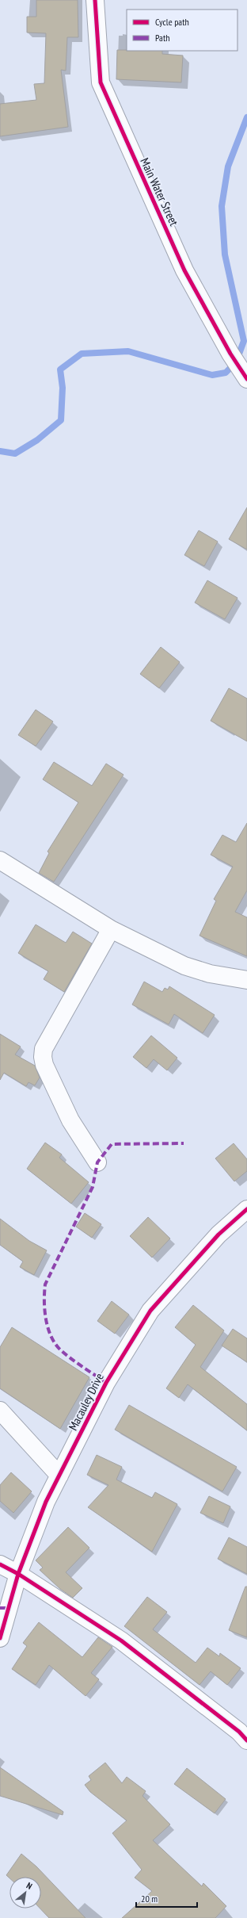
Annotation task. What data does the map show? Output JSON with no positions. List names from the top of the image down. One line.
{"streets":{"street":["Main Water Street","Macauley Drive"]},"legend":["Cycle path","Path"],"scale_bar":"20 m","north":"top right"}
